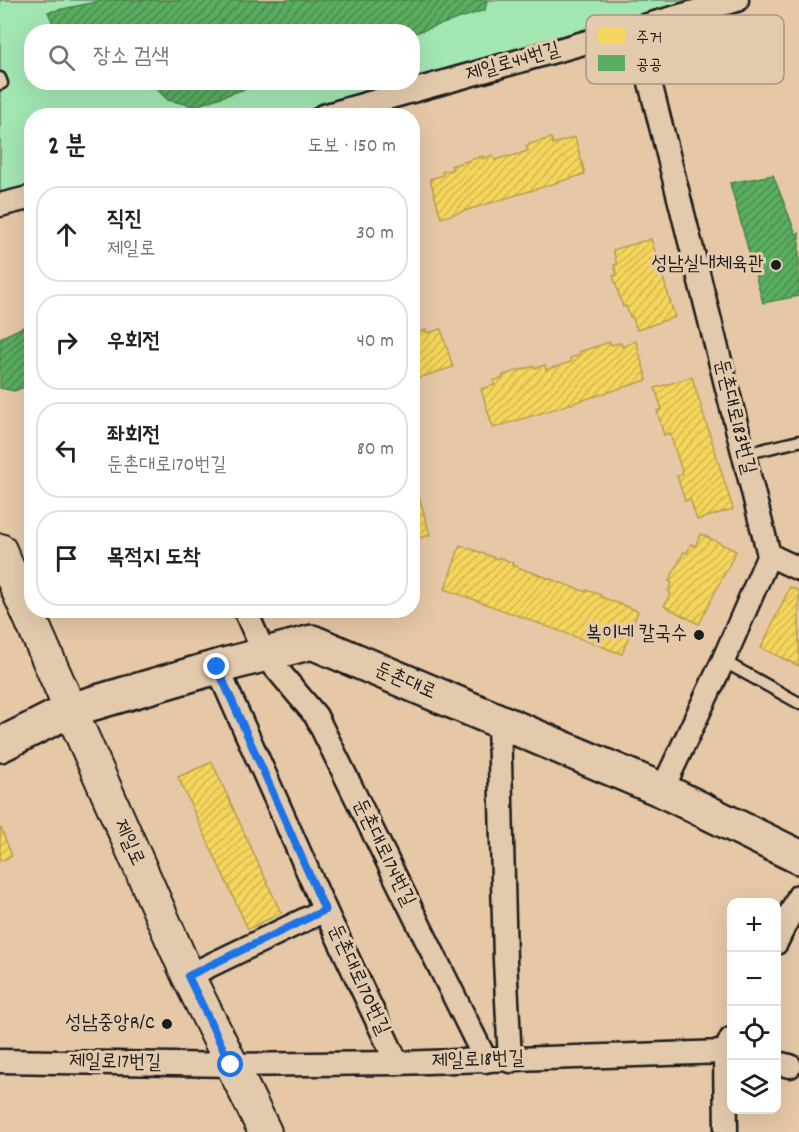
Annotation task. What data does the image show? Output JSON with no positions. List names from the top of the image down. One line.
{"streets":{"main road":["둔촌대로","제일로"],"street":["제일로44번길","둔촌대로183번길","둔촌대로174번길","둔촌대로170번길","제일로18번길","제일로17번길"]},"crossings":[["둔촌대로","제일로"],["둔촌대로","둔촌대로174번길"],["둔촌대로","둔촌대로170번길"],["제일로","제일로18번길"],["제일로","제일로17번길"],["둔촌대로174번길","제일로18번길"],["둔촌대로170번길","제일로18번길"],["제일로18번길","제일로17번길"]],"places":["성남실내체육관","복이네 칼국수","성남중앙R/C"],"legend":["주거","공공"],"page":{"search":"장소 검색","heading":["2 분","도보 · 150 m"],"list":[["직진","제일로","30 m"],["우회전","40 m"],["좌회전","둔촌대로170번길","80 m"],"목적지 도착"],"map_buttons":["+","−"]}}
